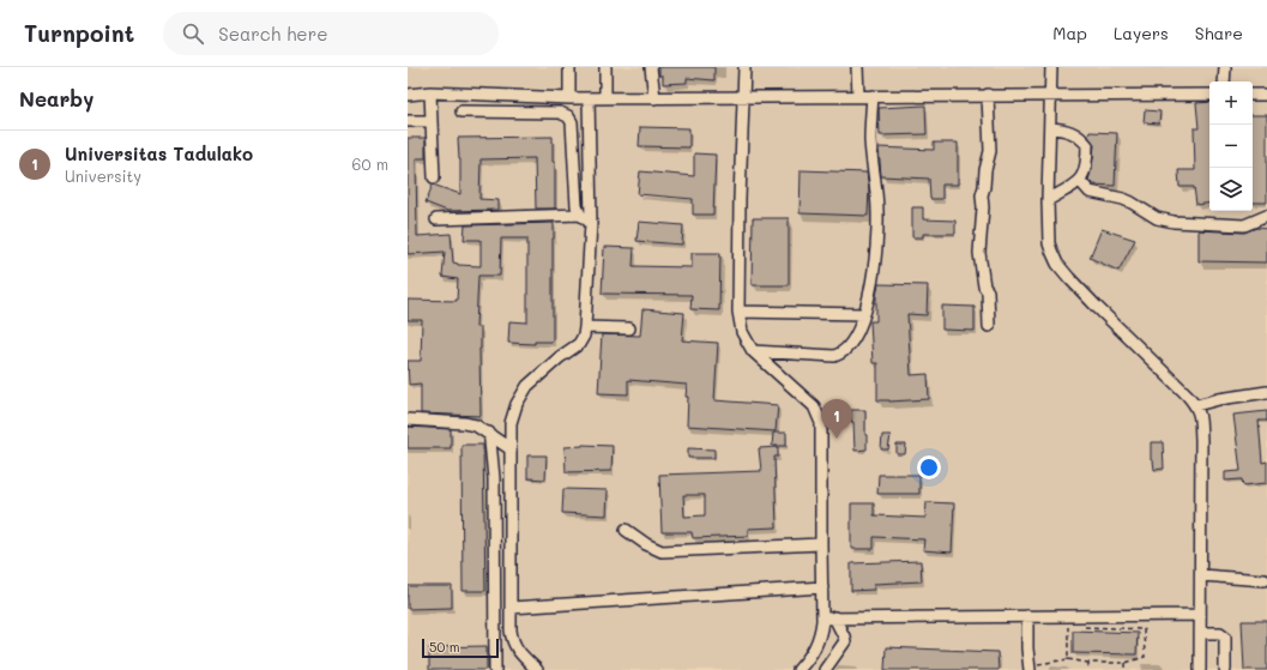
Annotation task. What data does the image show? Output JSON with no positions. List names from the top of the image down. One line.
{"scale_bar":"50 m","page":{"header":"Turnpoint","search":"Search here","nav":["Map","Layers","Share"],"heading":"Nearby","map_buttons":["+","−"],"list":[{"mark":"1","name":"Universitas Tadulako","note":"University","value":"60 m"}],"pins":"1","scale":"50 m"}}
